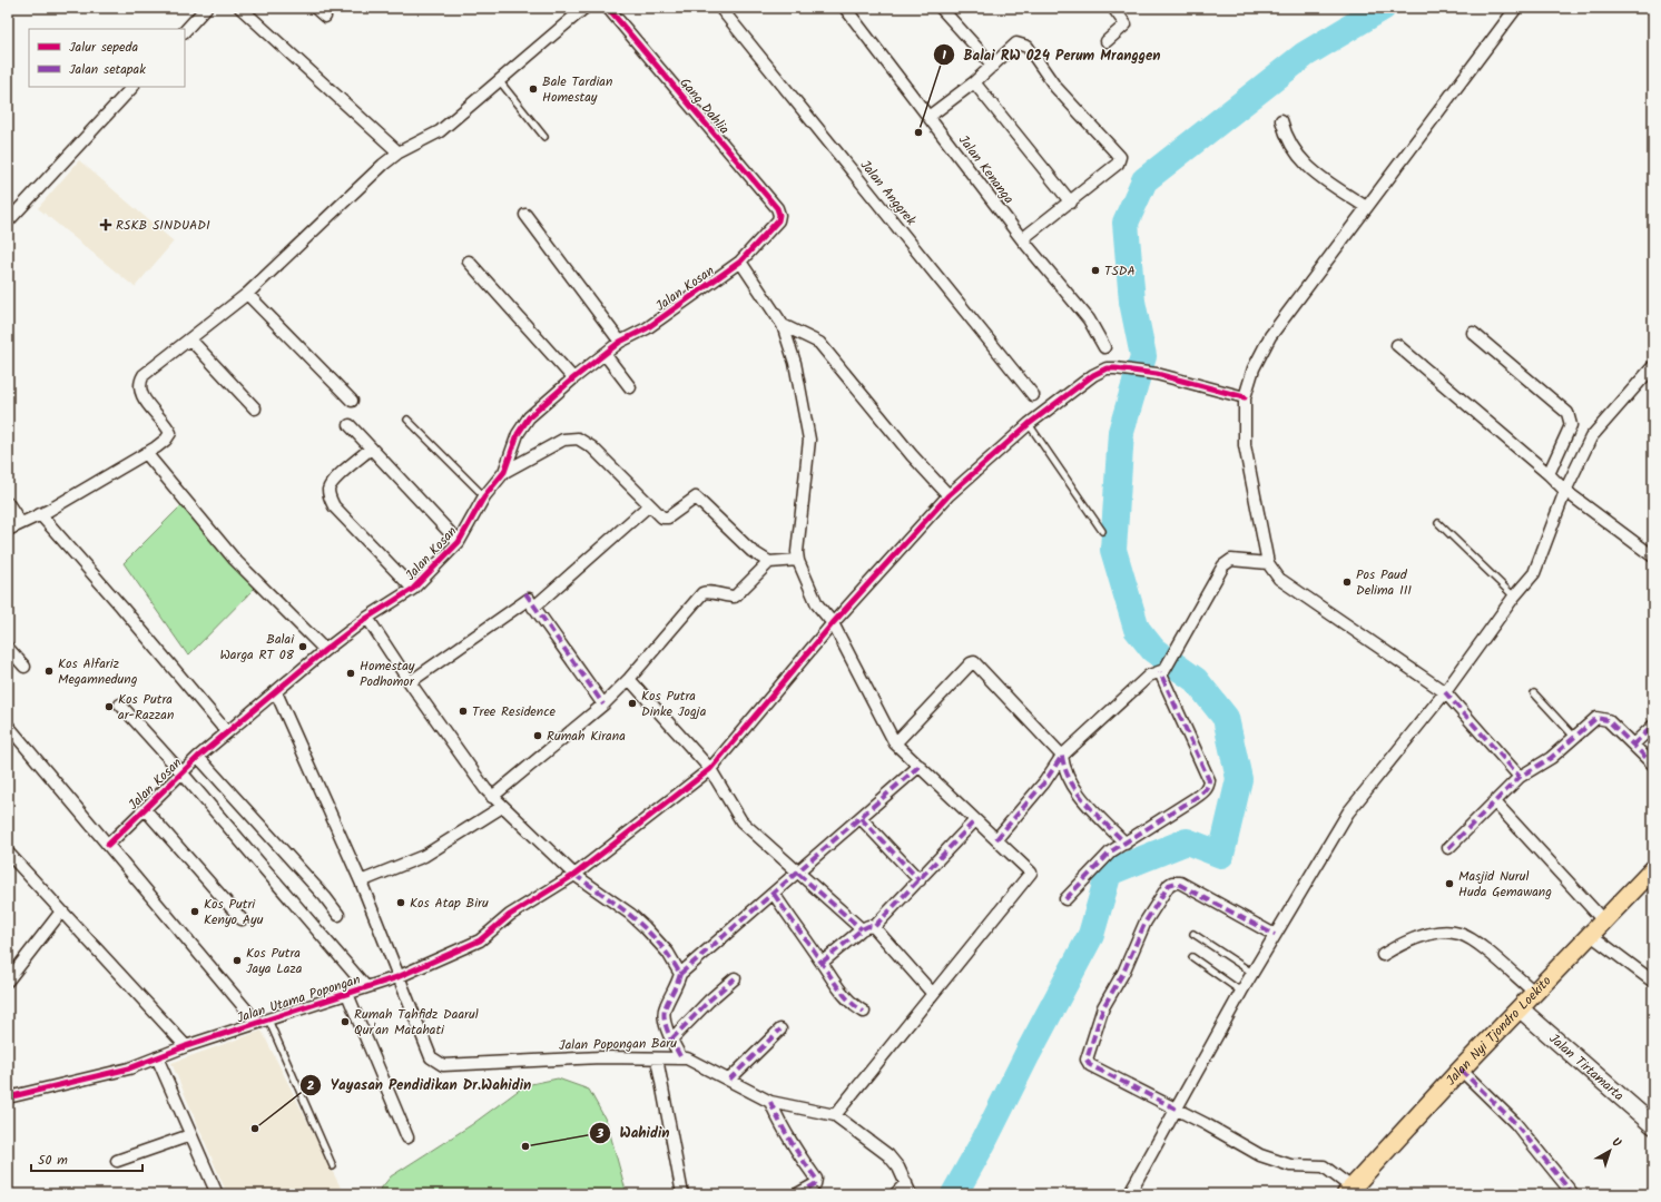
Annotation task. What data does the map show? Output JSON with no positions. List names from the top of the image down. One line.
{"streets":{"main road":["Jalan Nyi Tjondro Loekito"],"street":["Gang Dahlia","Jalan Kenanga","Jalan Anggrek","Jalan Kosan","Jalan Utama Popongan","Jalan Popongan Baru","Jalan Tirtamarta"]},"crossings":[["Gang Dahlia","Jalan Kosan"],["Jalan Kosan","Jalan Popongan Baru"],["Jalan Utama Popongan","Jalan Popongan Baru"],["Jalan Nyi Tjondro Loekito","Jalan Tirtamarta"]],"places":{"other":["Bale Tardian Homestay","Balai RW 024 Perum Mranggen","TSDA","Pos Paud Delima III","Balai Warga RT 08","Kos Alfariz Megamnedung","Homestay Podhomor","Kos Putra Dinke Jogja","Kos Putra ar-Razzan","Tree Residence","Rumah Kirana","Masjid Nurul Huda Gemawang","Kos Atap Biru","Kos Putri Kenyo Ayu","Kos Putra Jaya Laza","Rumah Tahfidz Daarul Qur'an Matahati","Yayasan Pendidikan Dr.Wahidin","Wahidin"],"health":["RSKB SINDUADI"]},"legend":["Jalur sepeda","Jalan setapak"],"scale_bar":"50 m","north":"top right"}
